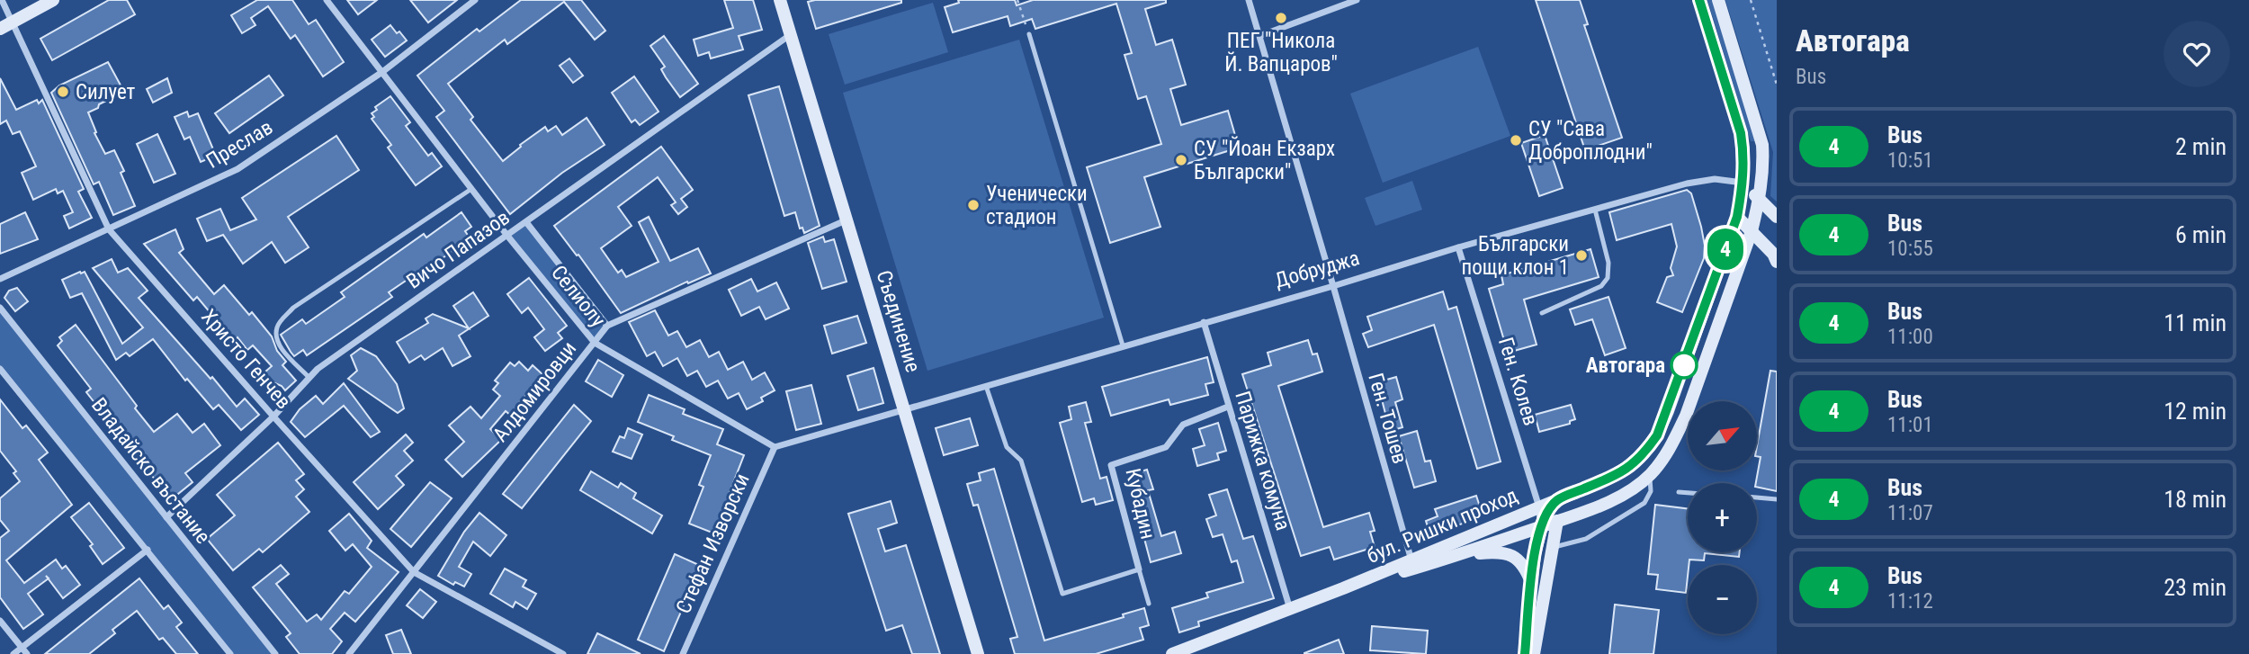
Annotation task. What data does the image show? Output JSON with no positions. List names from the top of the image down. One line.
{"streets":{"main road":["Съединение","бул. Ришки проход"],"street":["Преслав","Вичо Папазов","Добруджа","Селиолу","Христо Генчев","Ген. Колев","Алдомировци","Ген. Тошев","Парижка комуна","Владайско въстание","Кубадин","Стефан Изворски"]},"crossings":[["Преслав","Селиолу"],["Преслав","Христо Генчев"],["Вичо Папазов","Селиолу"],["Вичо Папазов","Съединение"],["Вичо Папазов","Христо Генчев"],["Вичо Папазов","Владайско въстание"],["Добруджа","Съединение"],["Добруджа","Ген. Колев"],["Добруджа","Ген. Тошев"],["Добруджа","Парижка комуна"],["Селиолу","Алдомировци"],["Селиолу","Стефан Изворски"],["Съединение","Алдомировци"],["Христо Генчев","Алдомировци"],["Ген. Колев","бул. Ришки проход"],["Ген. Тошев","бул. Ришки проход"],["Парижка комуна","Кубадин"],["Парижка комуна","бул. Ришки проход"]],"places":["ПЕГ \"Никола Й. Вапцаров\"","Силует","СУ \"Сава Доброплодни\"","СУ \"Йоан Екзарх Български\"","Ученически стадион","Български пощи клон 1","Автогара"],"lines":["bus line 4"],"north":"top right","page":{"on_map":"4","heading":["Автогара","Bus"],"list":[{"mark":"4","name":"Bus","note":"10:51","value":"2 min"},{"mark":"4","name":"Bus","note":"10:55","value":"6 min"},{"mark":"4","name":"Bus","note":"11:00","value":"11 min"},{"mark":"4","name":"Bus","note":"11:01","value":"12 min"},{"mark":"4","name":"Bus","note":"11:07","value":"18 min"},{"mark":"4","name":"Bus","note":"11:12","value":"23 min"}],"map_buttons":["+","−"]}}
